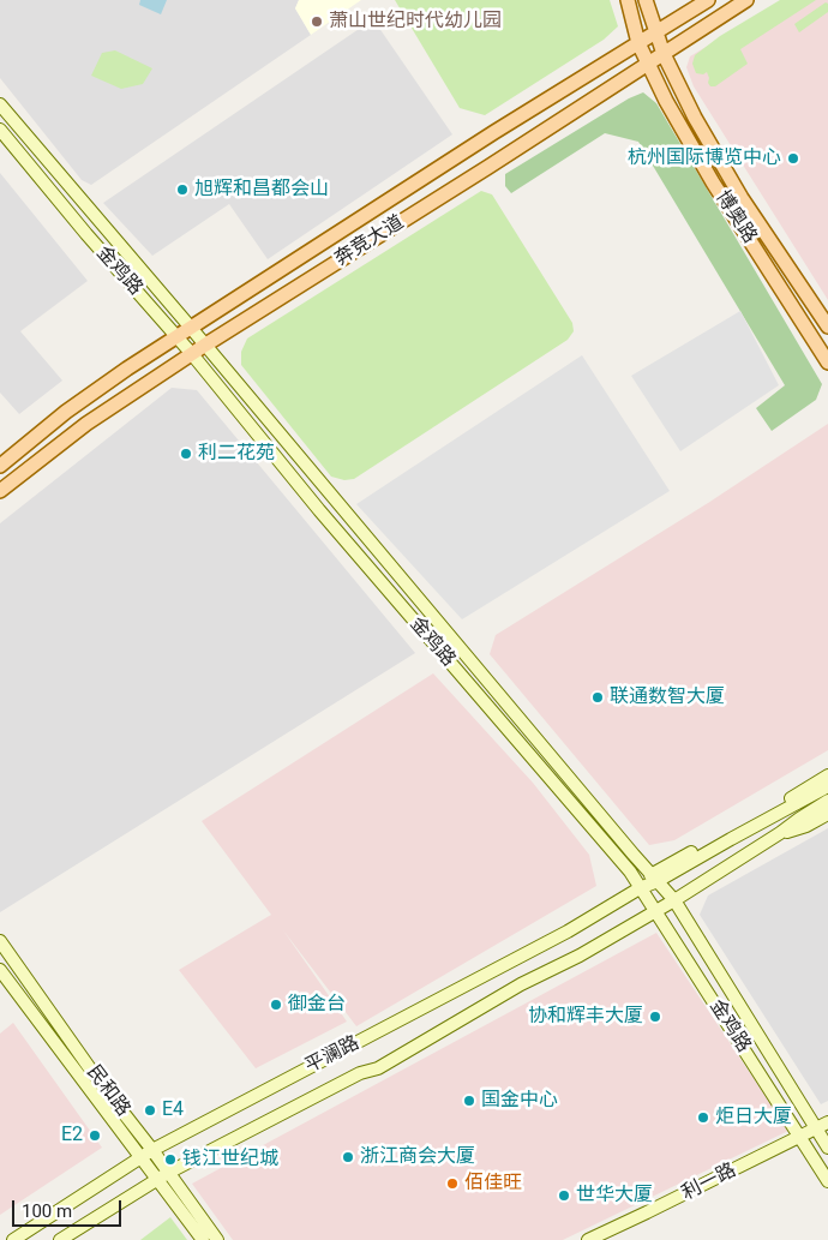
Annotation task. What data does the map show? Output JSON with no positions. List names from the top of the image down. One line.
{"streets":{"main road":["博奥路","奔竞大道","金鸡路","平澜路","民和路","利一路"]},"crossings":[["博奥路","奔竞大道"],["奔竞大道","金鸡路"],["金鸡路","平澜路"],["金鸡路","利一路"],["平澜路","民和路"]],"places":["萧山世纪时代幼儿园","杭州国际博览中心","旭辉和昌都会山","利二花苑","联通数智大厦","御金台","协和辉丰大厦","国金中心","E4","炬日大厦","E2","浙江商会大厦","钱江世纪城","佰佳旺","世华大厦"],"scale_bar":"100 m"}
